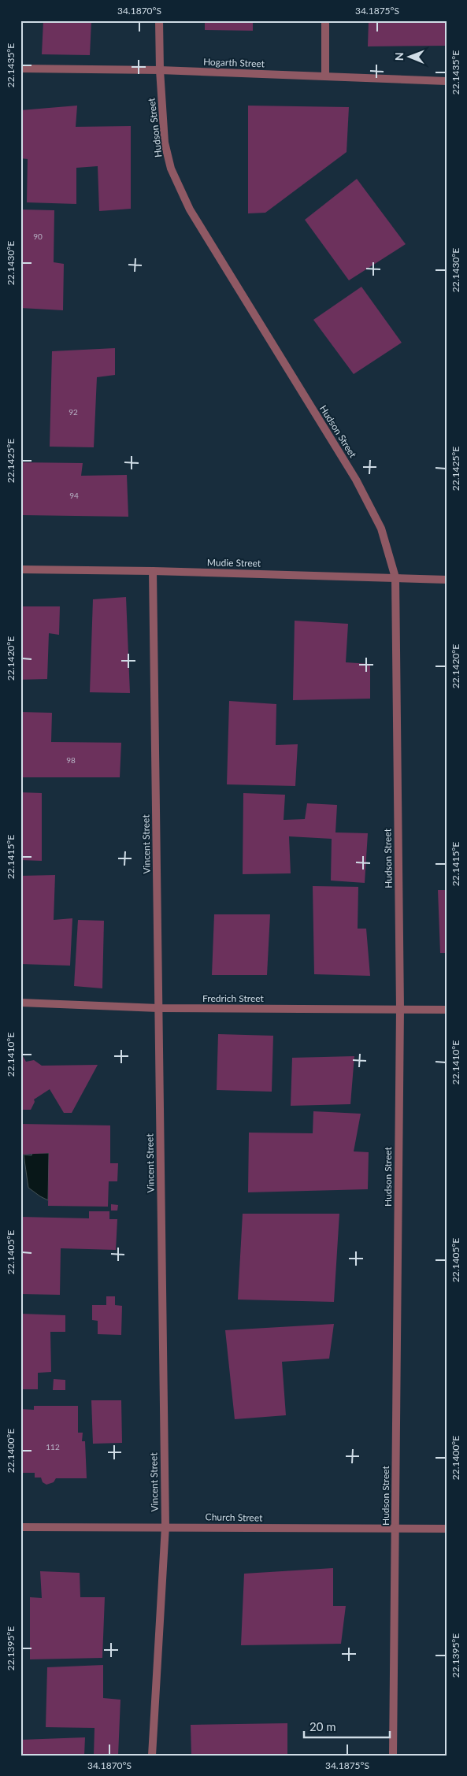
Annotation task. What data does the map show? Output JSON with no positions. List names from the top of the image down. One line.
{"streets":{"street":["Hogarth Street","Hudson Street","Mudie Street","Vincent Street","Fredrich Street","Church Street"]},"crossings":[["Hogarth Street","Hudson Street"],["Hudson Street","Mudie Street"],["Hudson Street","Fredrich Street"],["Hudson Street","Church Street"],["Mudie Street","Vincent Street"],["Vincent Street","Fredrich Street"],["Vincent Street","Church Street"]],"house_numbers":["90","92","94","98","112"],"scale_bar":"20 m","north":"left","coordinates":["34.1870°S","34.1875°S","22.1435°E","22.1430°E","22.1425°E","22.1420°E","22.1415°E","22.1410°E","22.1405°E","22.1400°E","22.1395°E"]}
